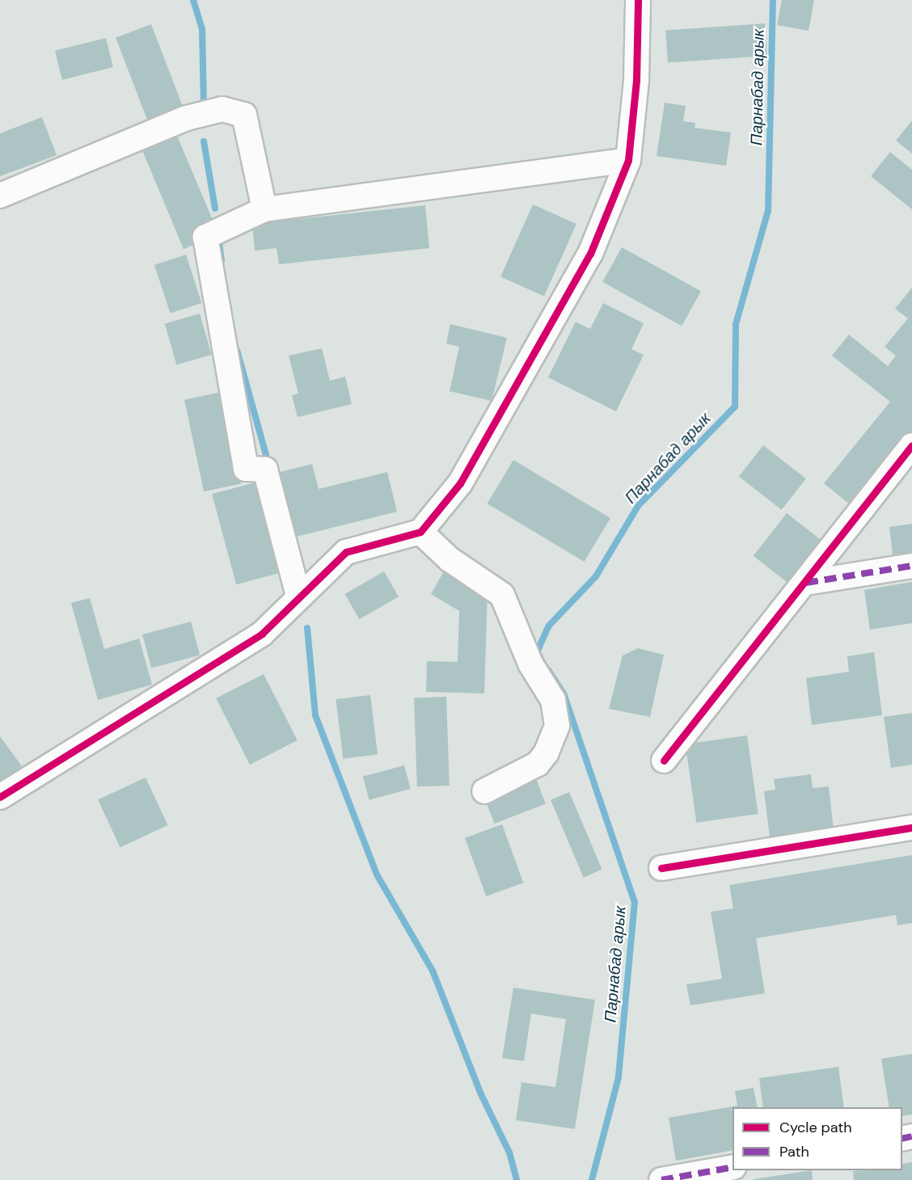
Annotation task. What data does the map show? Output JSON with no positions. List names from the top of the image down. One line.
{"water":["Парнабад арык"],"legend":["Cycle path","Path"]}
